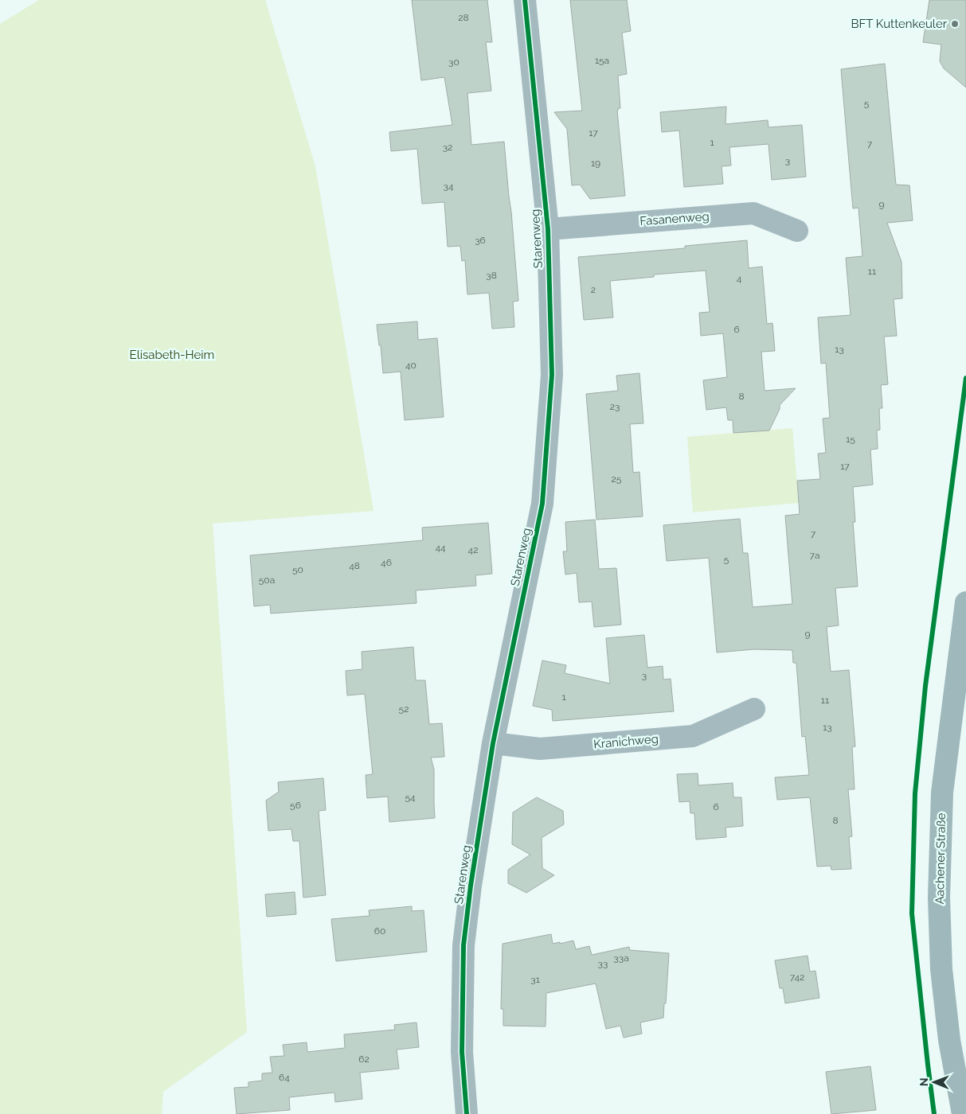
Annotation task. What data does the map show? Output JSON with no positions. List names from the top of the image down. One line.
{"streets":{"main road":["Aachener Straße"],"street":["Fasanenweg","Starenweg","Kranichweg"]},"crossings":[["Fasanenweg","Starenweg"],["Starenweg","Kranichweg"]],"parks":["Elisabeth-Heim"],"places":["BFT Kuttenkeuler"],"house_numbers":["28","15a","30","5","17","1","7","32","3","19","34","9","36","11","38","4","2","6","13","40","8","23","15","17","25","7","44","42","7a","5","46","48","50","50a","9","3","1","11","52","13","54","56","6","8","60","33a","33","742","31","62","64"],"north":"left"}
